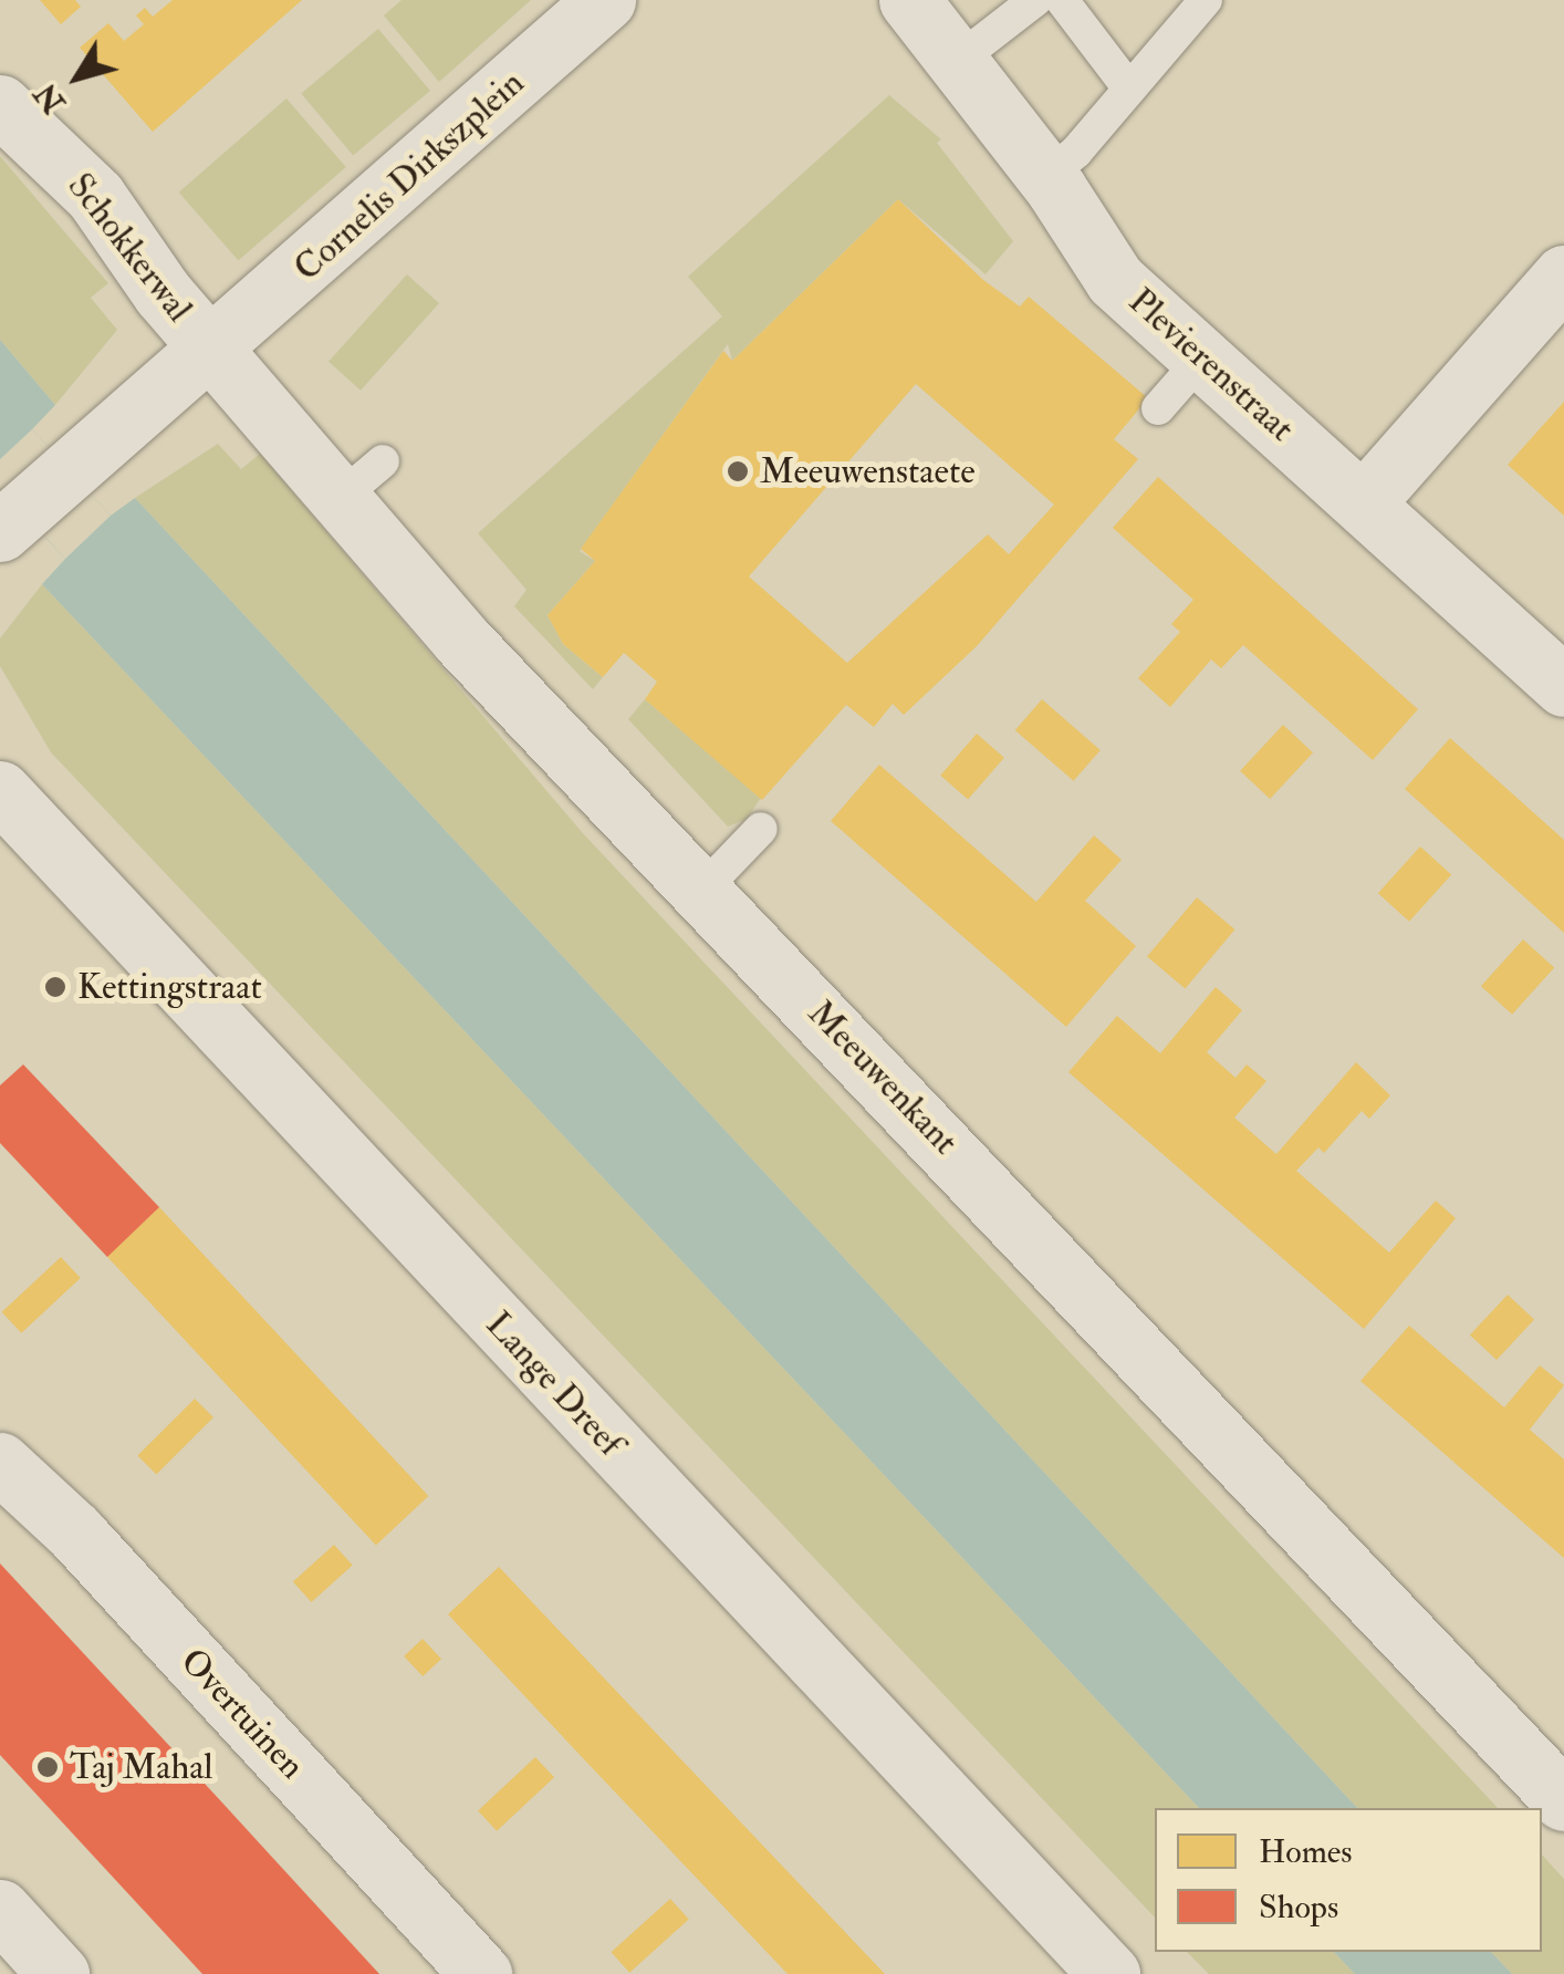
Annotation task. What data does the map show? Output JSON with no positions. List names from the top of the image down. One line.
{"streets":{"street":["Cornelis Dirkszplein","Schokkerwal","Plevierenstraat","Meeuwenkant","Lange Dreef","Overtuinen"]},"crossings":[["Cornelis Dirkszplein","Schokkerwal"],["Cornelis Dirkszplein","Meeuwenkant"],["Schokkerwal","Meeuwenkant"]],"places":["Meeuwenstaete","Kettingstraat","Taj Mahal"],"legend":["Homes","Shops"],"north":"bottom left"}
